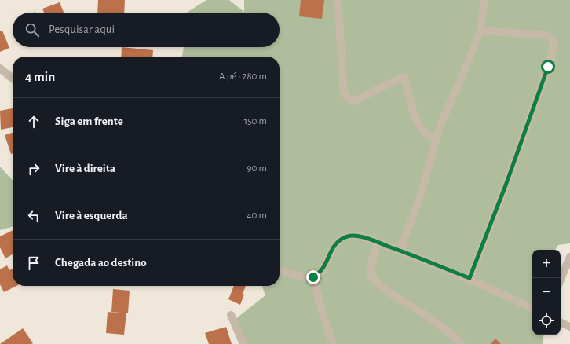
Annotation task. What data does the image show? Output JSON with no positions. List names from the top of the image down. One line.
{"page":{"search":"Pesquisar aqui","heading":["4 min","A pé · 280 m"],"list":[["Siga em frente","150 m"],["Vire à direita","90 m"],["Vire à esquerda","40 m"],"Chegada ao destino"],"map_buttons":["+","−"]}}
